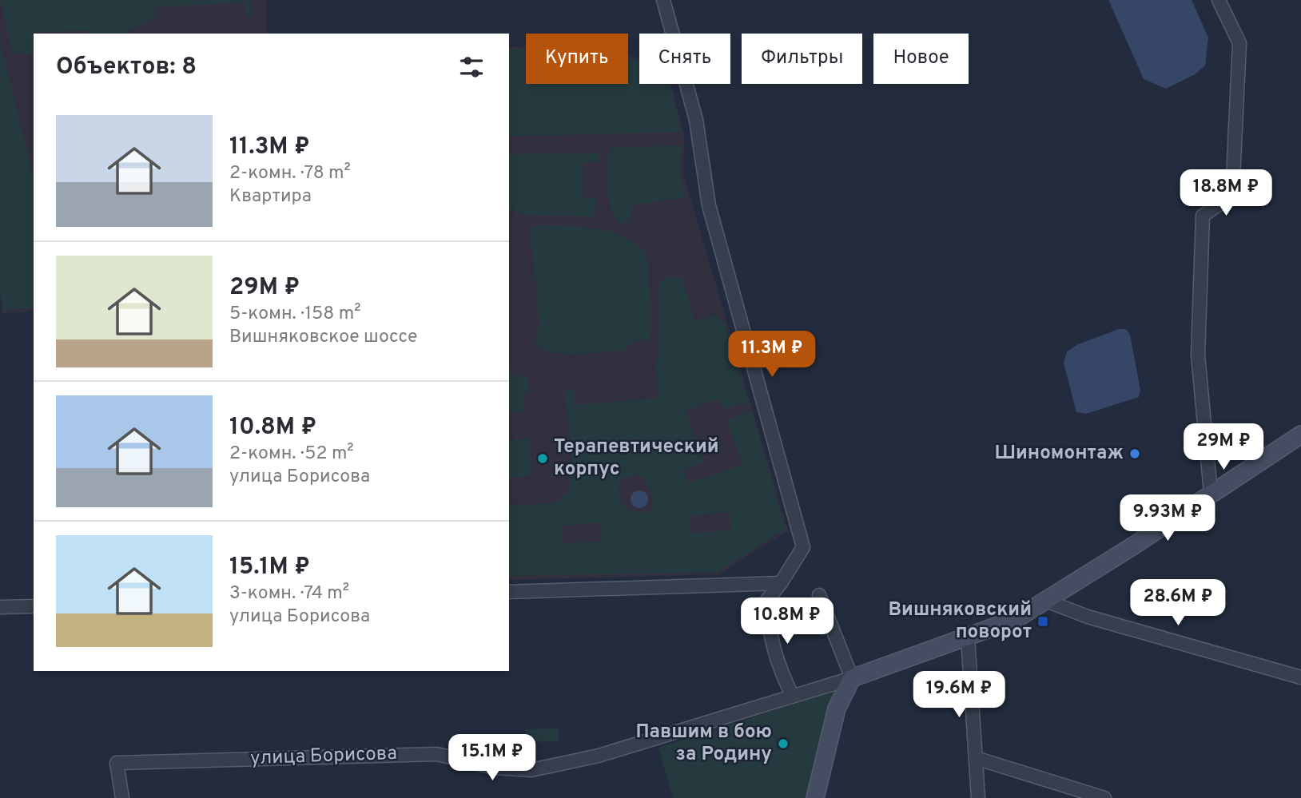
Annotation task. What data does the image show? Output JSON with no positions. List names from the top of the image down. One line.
{"streets":{"street":["улица Борисова"]},"places":{"other":["Шиномонтаж","Терапевтический корпус","Павшим в бою за Родину"],"transit":["Вишняковский поворот"]},"page":{"chip":["Купить","Снять","Фильтры","Новое"],"heading":"Объектов: 8","list":[{"name":"11.3M ₽","note":"2-комн. · 78 m² · Квартира"},{"name":"29M ₽","note":"5-комн. · 158 m² · Вишняковское шоссе"},{"name":"10.8M ₽","note":"2-комн. · 52 m² · улица Борисова"},{"name":"15.1M ₽","note":"3-комн. · 74 m² · улица Борисова"}],"price":["18.8M ₽","11.3M ₽","29M ₽","9.93M ₽","28.6M ₽","10.8M ₽","19.6M ₽","15.1M ₽"]}}
